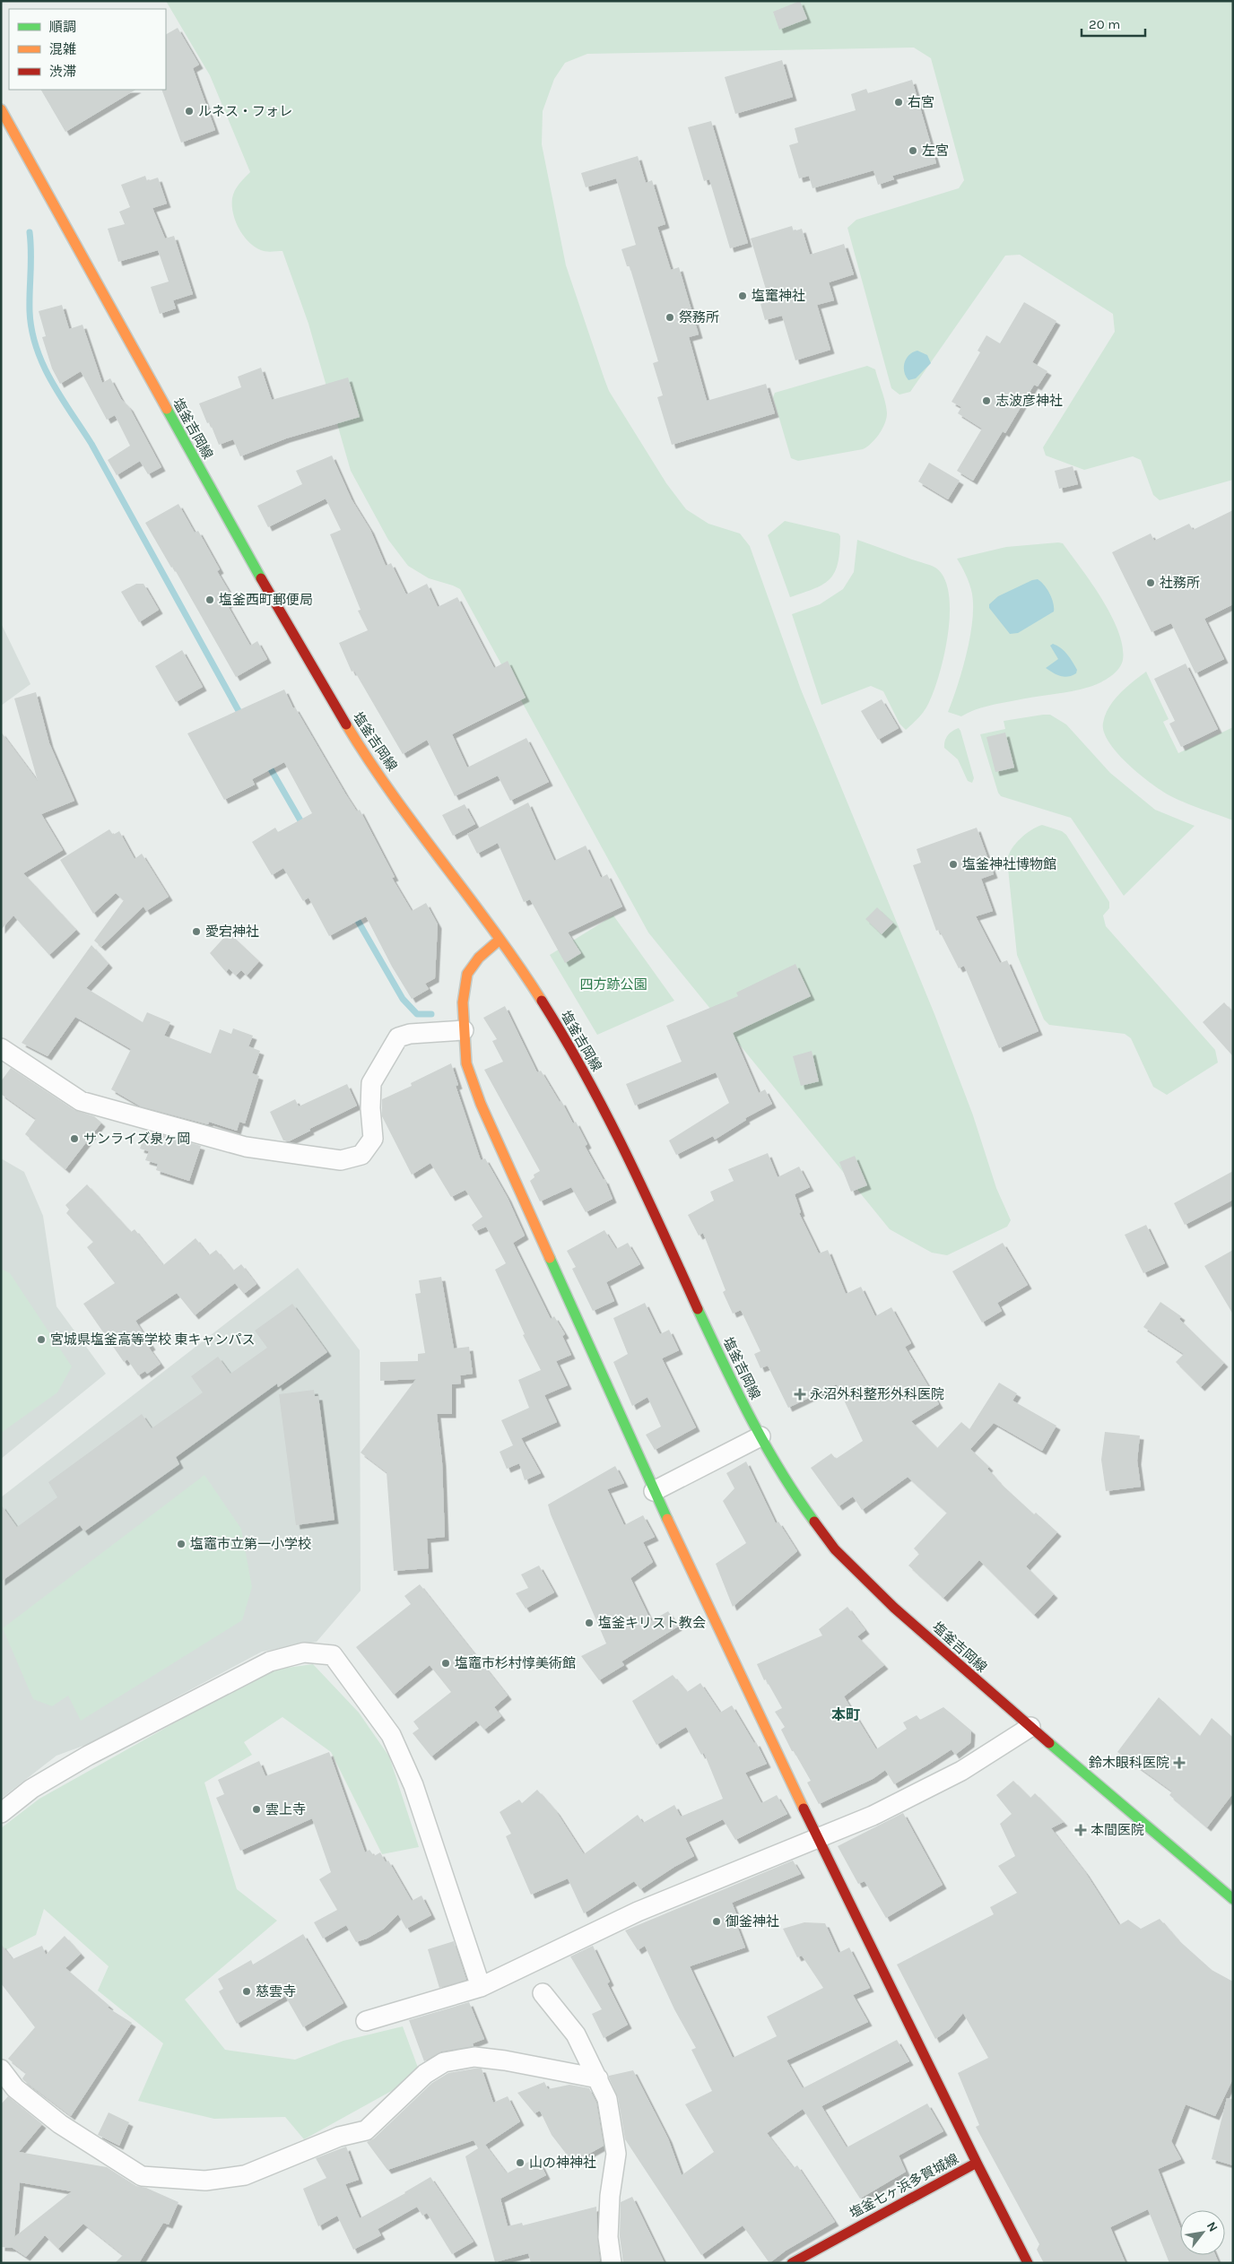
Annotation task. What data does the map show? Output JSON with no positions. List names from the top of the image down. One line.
{"streets":{"main road":["塩釜吉岡線","塩釜七ヶ浜多賀城線"]},"districts":["本町"],"parks":["四方跡公園"],"places":{"other":["右宮","ルネス・フォレ","左宮","塩竃神社","祭務所","志波彦神社","社務所","塩釜西町郵便局","塩釜神社博物館","愛宕神社","サンライズ泉ヶ岡","宮城県塩釜高等学校 東キャンパス","塩竈市立第一小学校","塩釜キリスト教会","塩竈市杉村惇美術館","雲上寺","御釜神社","慈雲寺","山の神神社"],"health":["永沼外科整形外科医院","鈴木眼科医院","本間医院"]},"legend":["順調","混雑","渋滞"],"scale_bar":"20 m","north":"top right"}
